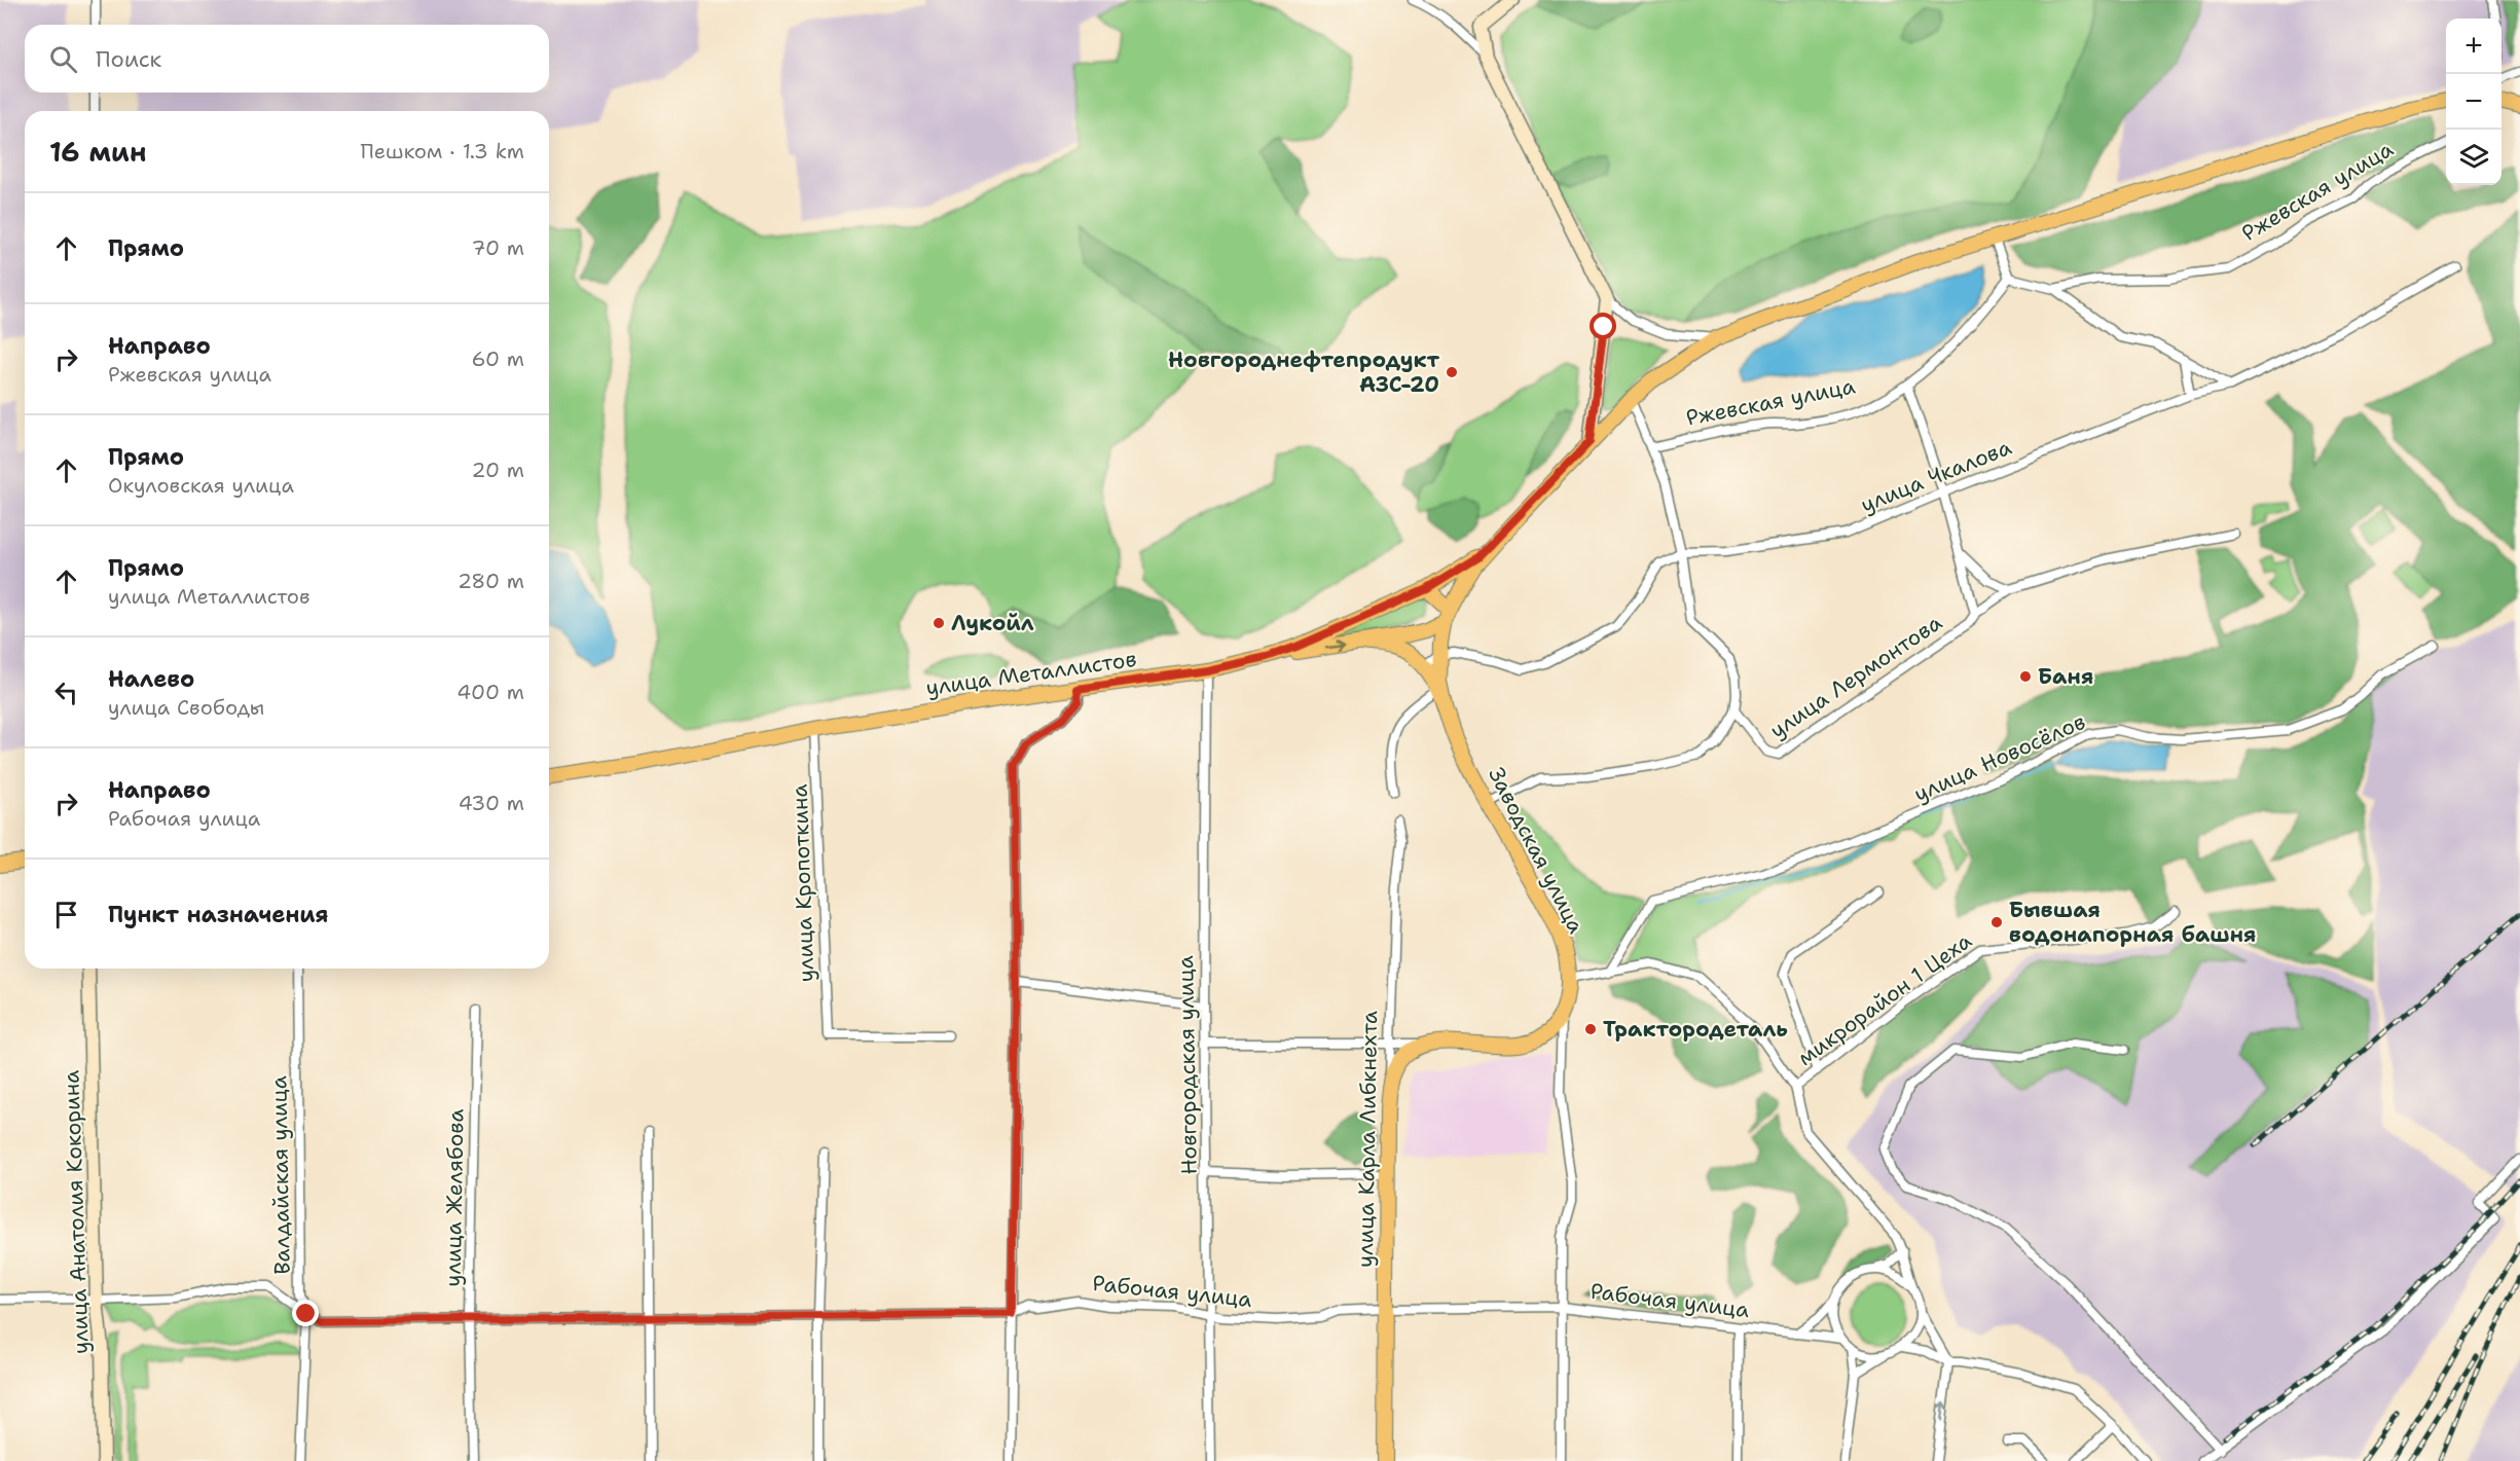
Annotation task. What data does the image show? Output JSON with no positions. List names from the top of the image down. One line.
{"streets":{"main road":["Ржевская улица","улица Металлистов","Заводская улица","улица Карла Либкнехта"],"street":["улица Чкалова","улица Лермонтова","улица Новосёлов","улица Кропоткина","микрорайон 1 Цеха","Новгородская улица","Валдайская улица","улица Желябова","улица Анатолия Кокорина","Рабочая улица"]},"crossings":[["Ржевская улица","улица Металлистов"],["улица Металлистов","улица Кропоткина"],["улица Металлистов","Новгородская улица"],["Заводская улица","Рабочая улица"],["Новгородская улица","Рабочая улица"],["улица Карла Либкнехта","Рабочая улица"],["Валдайская улица","Рабочая улица"],["улица Желябова","Рабочая улица"],["улица Анатолия Кокорина","Рабочая улица"]],"places":["Новгороднефтепродукт АЗС-20","Лукойл","Баня","Бывшая водонапорная башня","Трактородеталь"],"page":{"map_buttons":["+","−"],"search":"Поиск","heading":["16 мин","Пешком · 1.3 km"],"list":[["Прямо","70 m"],["Направо","Ржевская улица","60 m"],["Прямо","Окуловская улица","20 m"],["Прямо","улица Металлистов","280 m"],["Налево","улица Свободы","400 m"],["Направо","Рабочая улица","430 m"],"Пункт назначения"]}}
